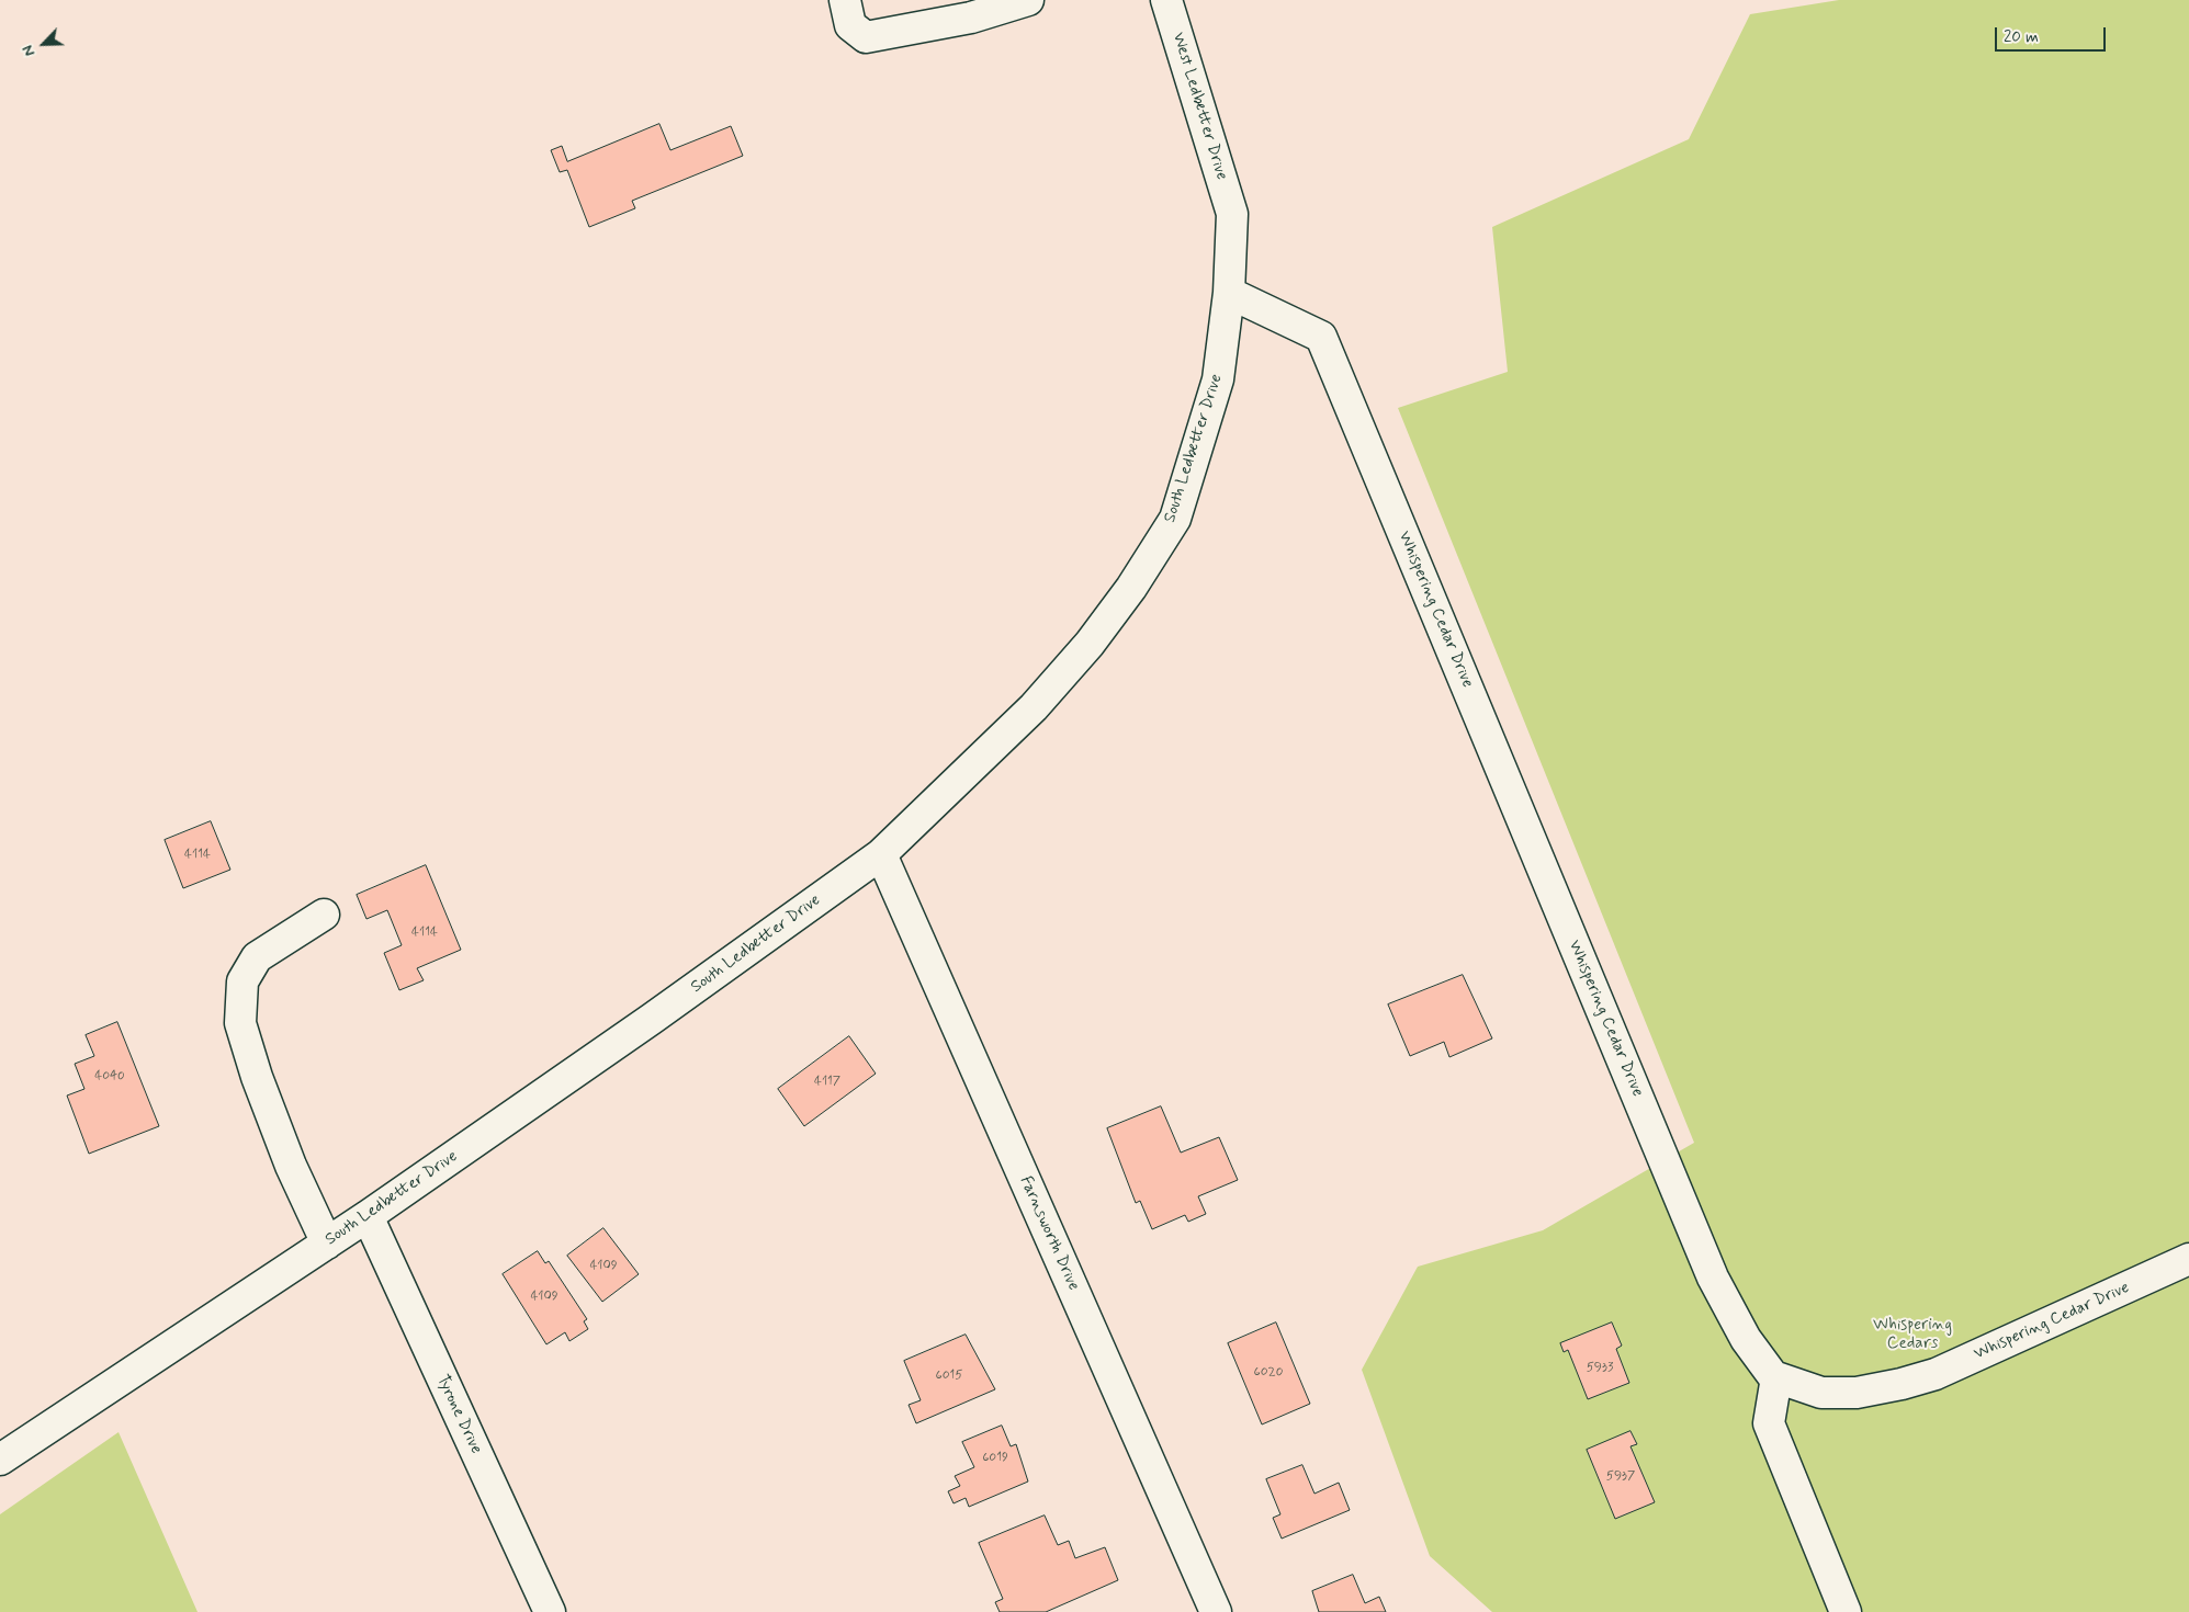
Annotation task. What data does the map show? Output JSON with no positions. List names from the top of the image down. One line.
{"streets":{"street":["West Ledbetter Drive","South Ledbetter Drive","Whispering Cedar Drive","Farnsworth Drive","Tyrone Drive"]},"crossings":[["West Ledbetter Drive","South Ledbetter Drive"],["South Ledbetter Drive","Whispering Cedar Drive"],["South Ledbetter Drive","Farnsworth Drive"],["South Ledbetter Drive","Tyrone Drive"]],"parks":["Whispering Cedars"],"house_numbers":["4114","4114","4040","4117","4109","4109","5933","6020","6015","6019","5937"],"scale_bar":"20 m","north":"bottom left"}
